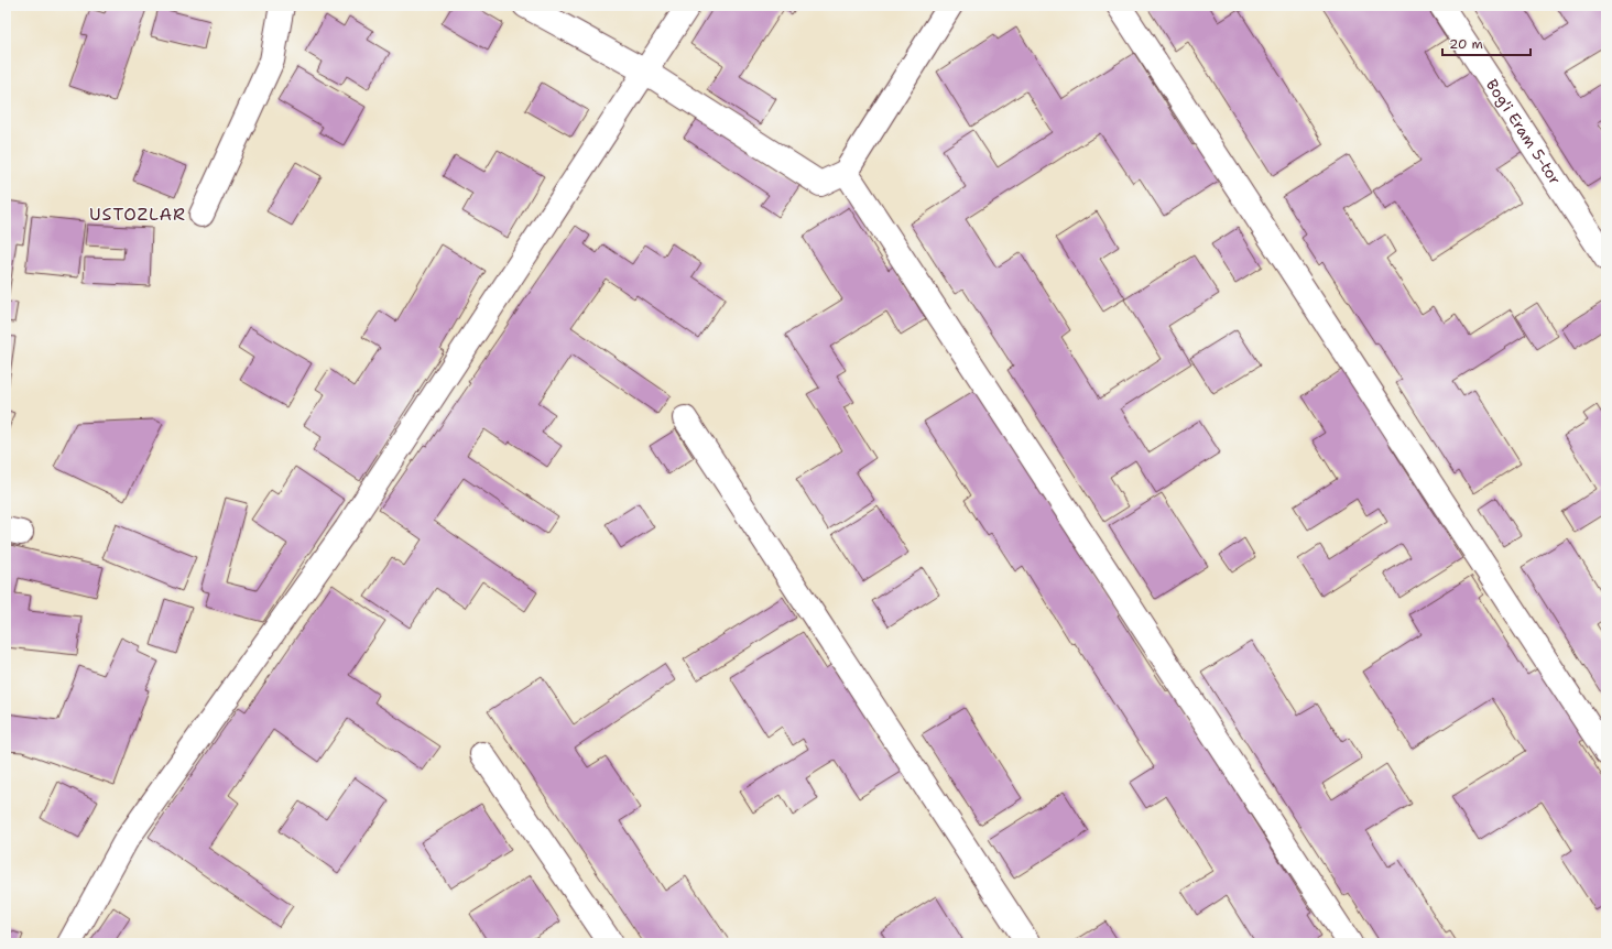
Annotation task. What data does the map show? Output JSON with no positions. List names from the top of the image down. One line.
{"streets":{"street":["Bog'i Eram 5-tor"]},"districts":["USTOZLAR"],"scale_bar":"20 m"}
